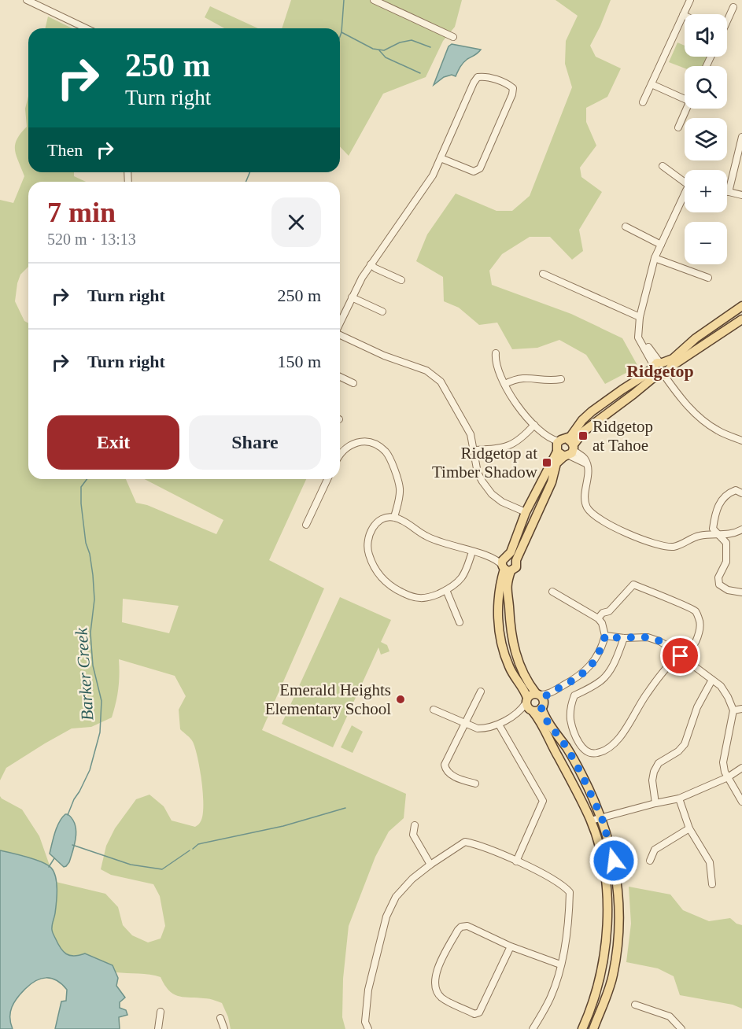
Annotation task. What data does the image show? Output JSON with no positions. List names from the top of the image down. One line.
{"districts":["Ridgetop"],"water":["Barker Creek"],"places":{"transit":["Ridgetop at Tahoe","Ridgetop at Timber Shadow"],"other":["Emerald Heights Elementary School"]},"page":{"map_buttons":["+","−"],"turn":["250 m","Turn right"],"then":"Then","heading":["7 min","520 m · 13:13"],"list":[{"name":"Turn right","value":"250 m"},{"name":"Turn right","value":"150 m"}],"buttons":["Exit","Share"]}}
